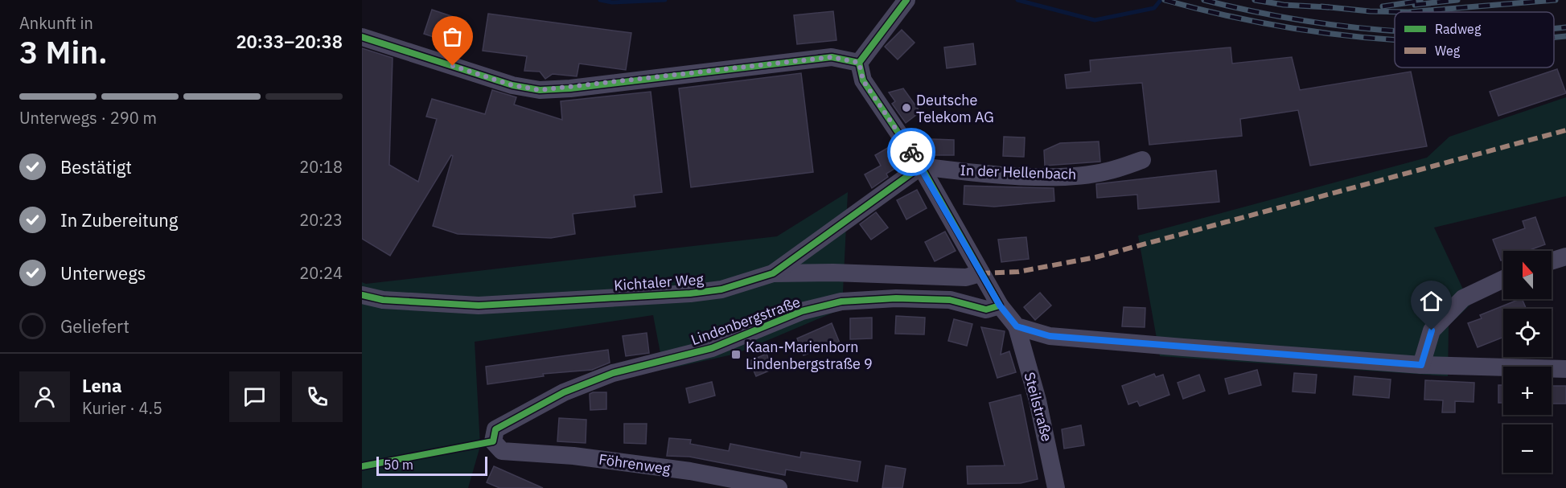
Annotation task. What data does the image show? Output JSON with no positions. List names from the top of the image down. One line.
{"streets":{"street":["In der Hellenbach","Kichtaler Weg","Lindenbergstraße","Steilstraße","Föhrenweg"]},"crossings":[["In der Hellenbach","Kichtaler Weg"],["Lindenbergstraße","Föhrenweg"]],"places":{"other":["Deutsche Telekom AG"],"transit":["Kaan-Marienborn Lindenbergstraße 9"]},"legend":["Radweg","Weg"],"scale_bar":"50 m","north":"top","page":{"heading":["3 Min.","Ankunft in","20:33–20:38"],"panel":["Lena","Kurier · 4.5"],"bar":"Unterwegs · 290 m","list":[["Bestätigt","20:18"],["In Zubereitung","20:23"],["Unterwegs","20:24"],"Geliefert"],"map_buttons":["+","−"],"scale":"50 m"}}
